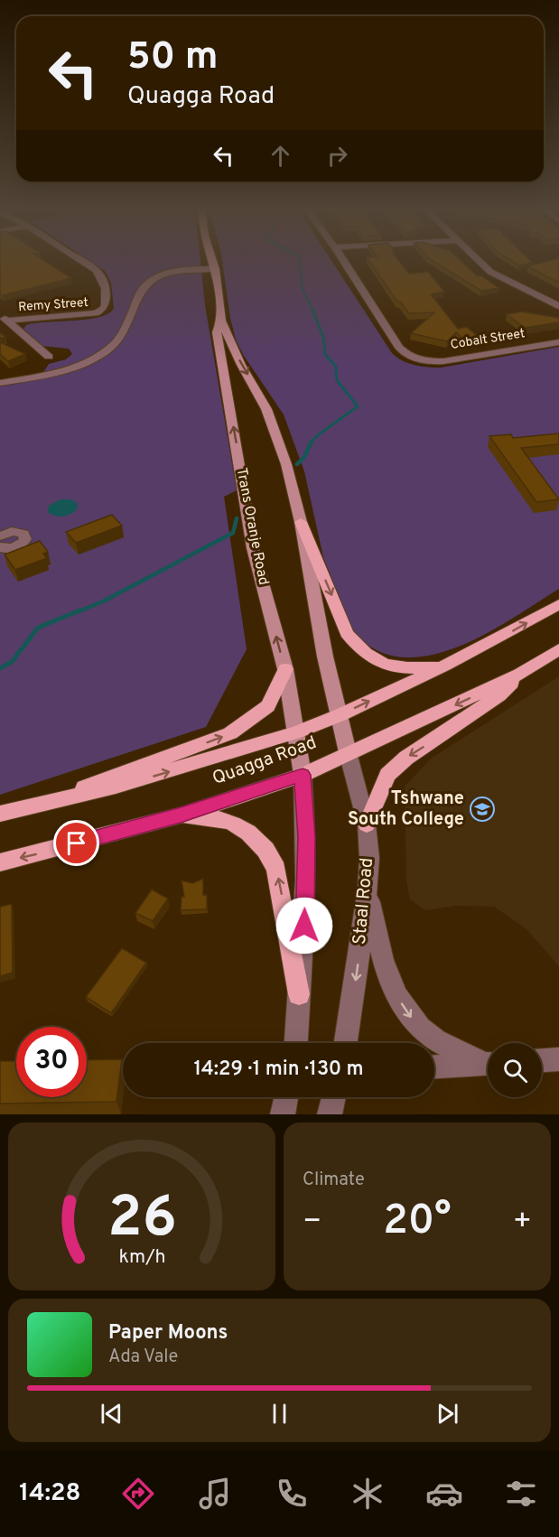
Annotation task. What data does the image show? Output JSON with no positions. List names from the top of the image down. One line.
{"streets":{"main road":["Trans Oranje Road","Quagga Road"],"street":["Remy Street","Cobalt Street","Staal Road"]},"crossings":[["Trans Oranje Road","Quagga Road"],["Trans Oranje Road","Staal Road"],["Quagga Road","Staal Road"]],"places":{"school or university":["Tshwane South College"]},"page":{"turn":["50 m","Quagga Road"],"limit":"30","trip":"14:29 · 1 min · 130 m","tile":"Climate","heat":["−","20°","+"],"song":["Paper Moons","Ada Vale"],"tabs":"14:28","gauge":["26","km/h"]}}
